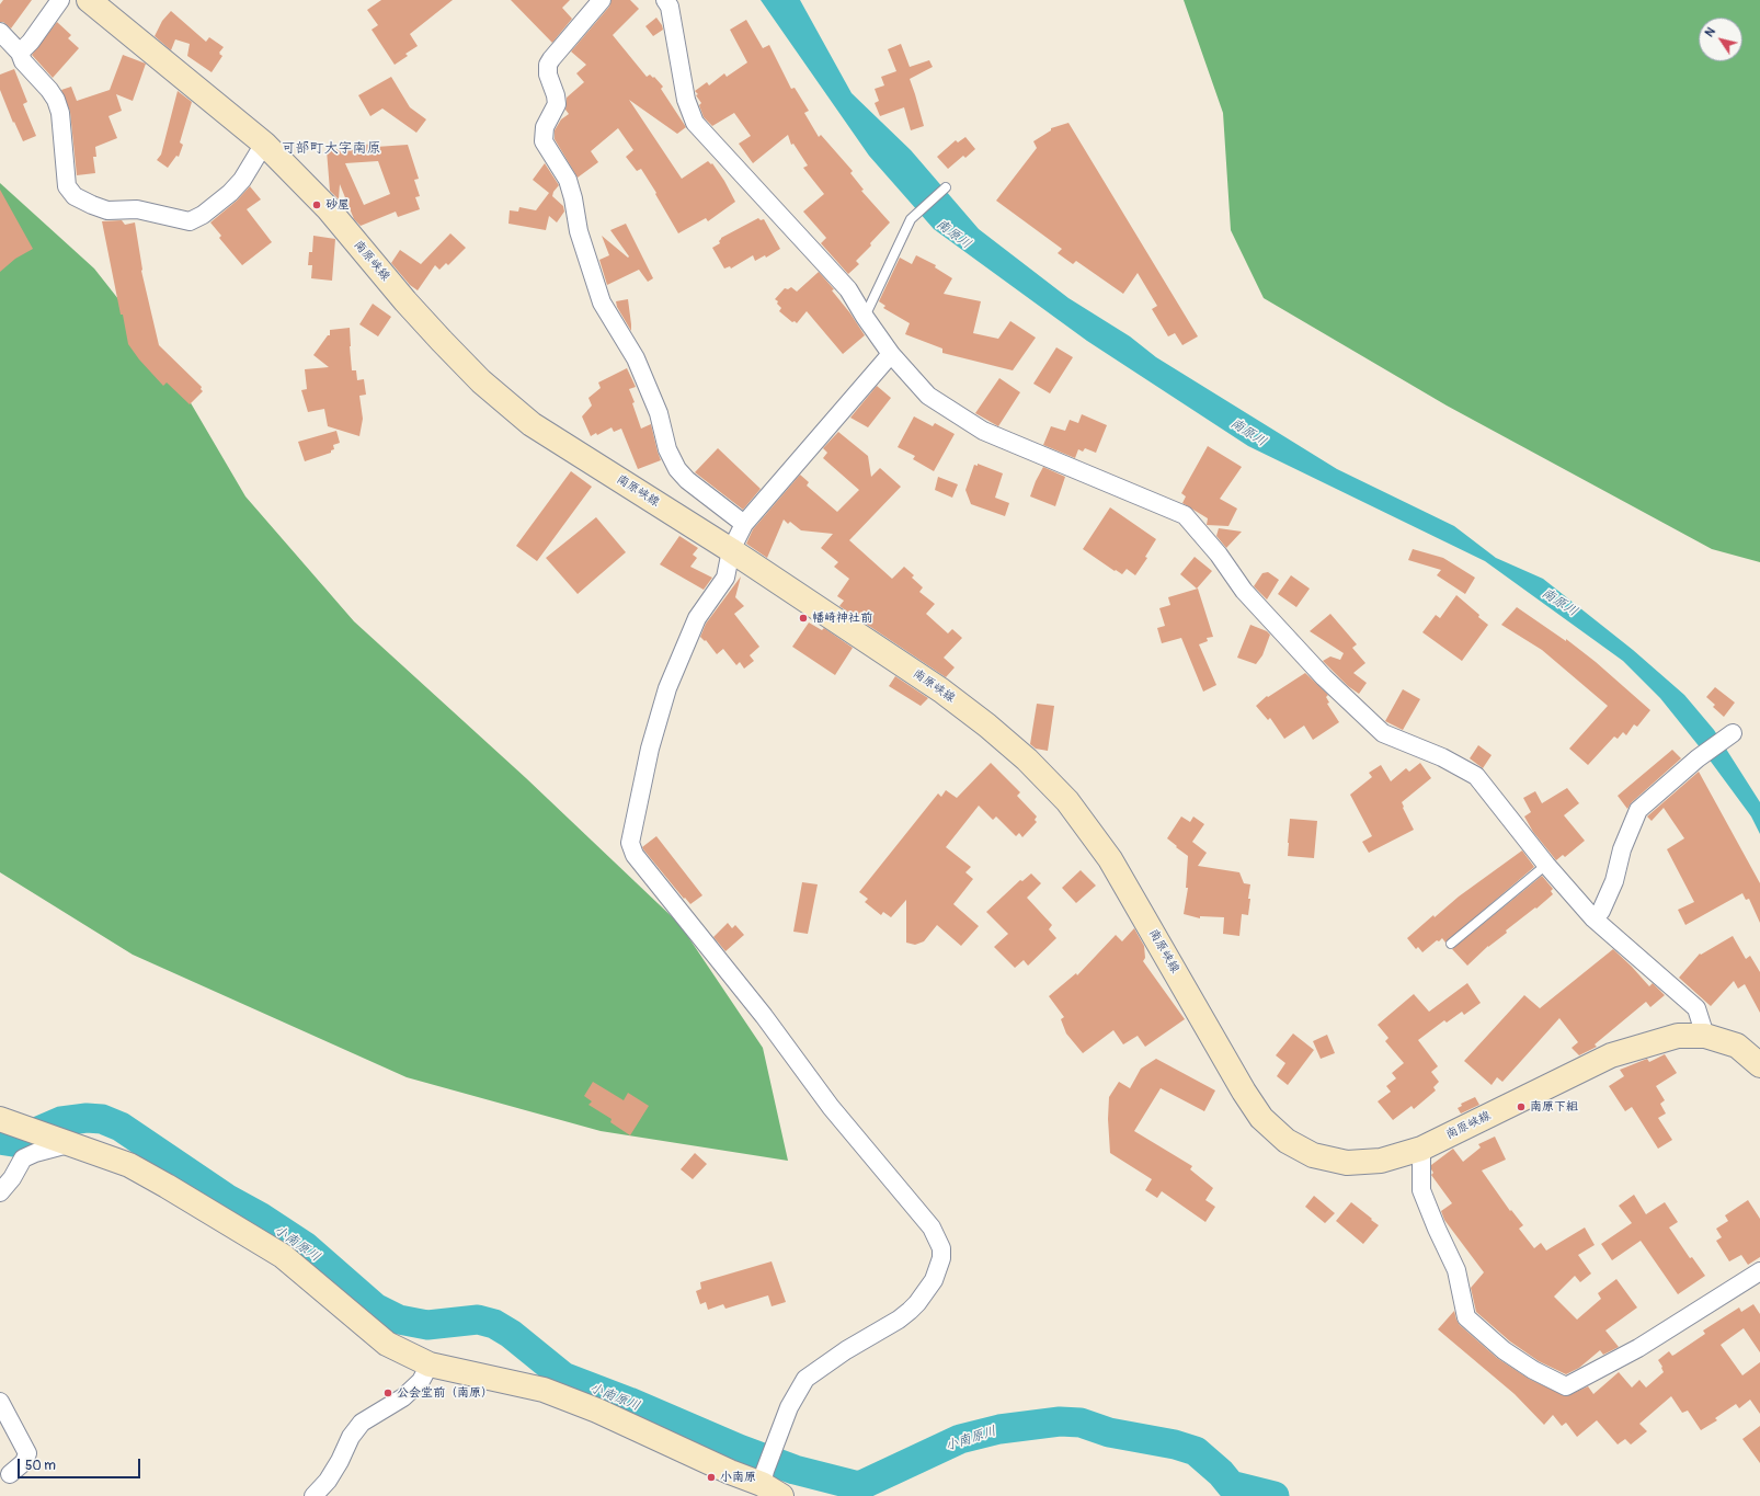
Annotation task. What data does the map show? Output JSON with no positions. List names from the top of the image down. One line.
{"streets":{"main road":["南原峡線"]},"districts":["可部町大字南原"],"water":["南原川","小南原川"],"places":["砂屋","幡崎神社前","南原下組","公会堂前（南原）","小南原"],"scale_bar":"50 m","north":"top left"}
